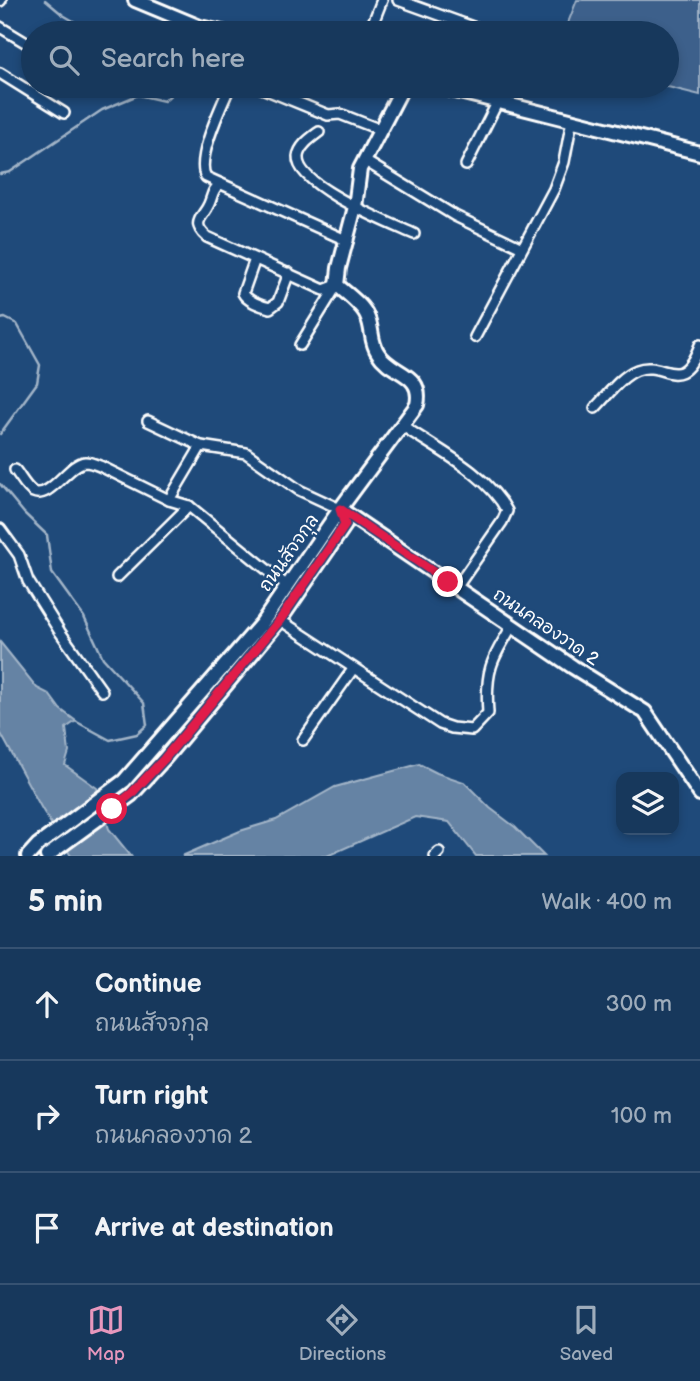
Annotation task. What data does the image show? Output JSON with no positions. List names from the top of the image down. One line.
{"streets":{"street":["ถนนสัจจกุล","ถนนคลองวาด 2"]},"crossings":[["ถนนสัจจกุล","ถนนคลองวาด 2"]],"page":{"search":"Search here","heading":["5 min","Walk · 400 m"],"list":[["Continue","ถนนสัจจกุล","300 m"],["Turn right","ถนนคลองวาด 2","100 m"],"Arrive at destination"],"nav":["Map","Directions","Saved"]}}
